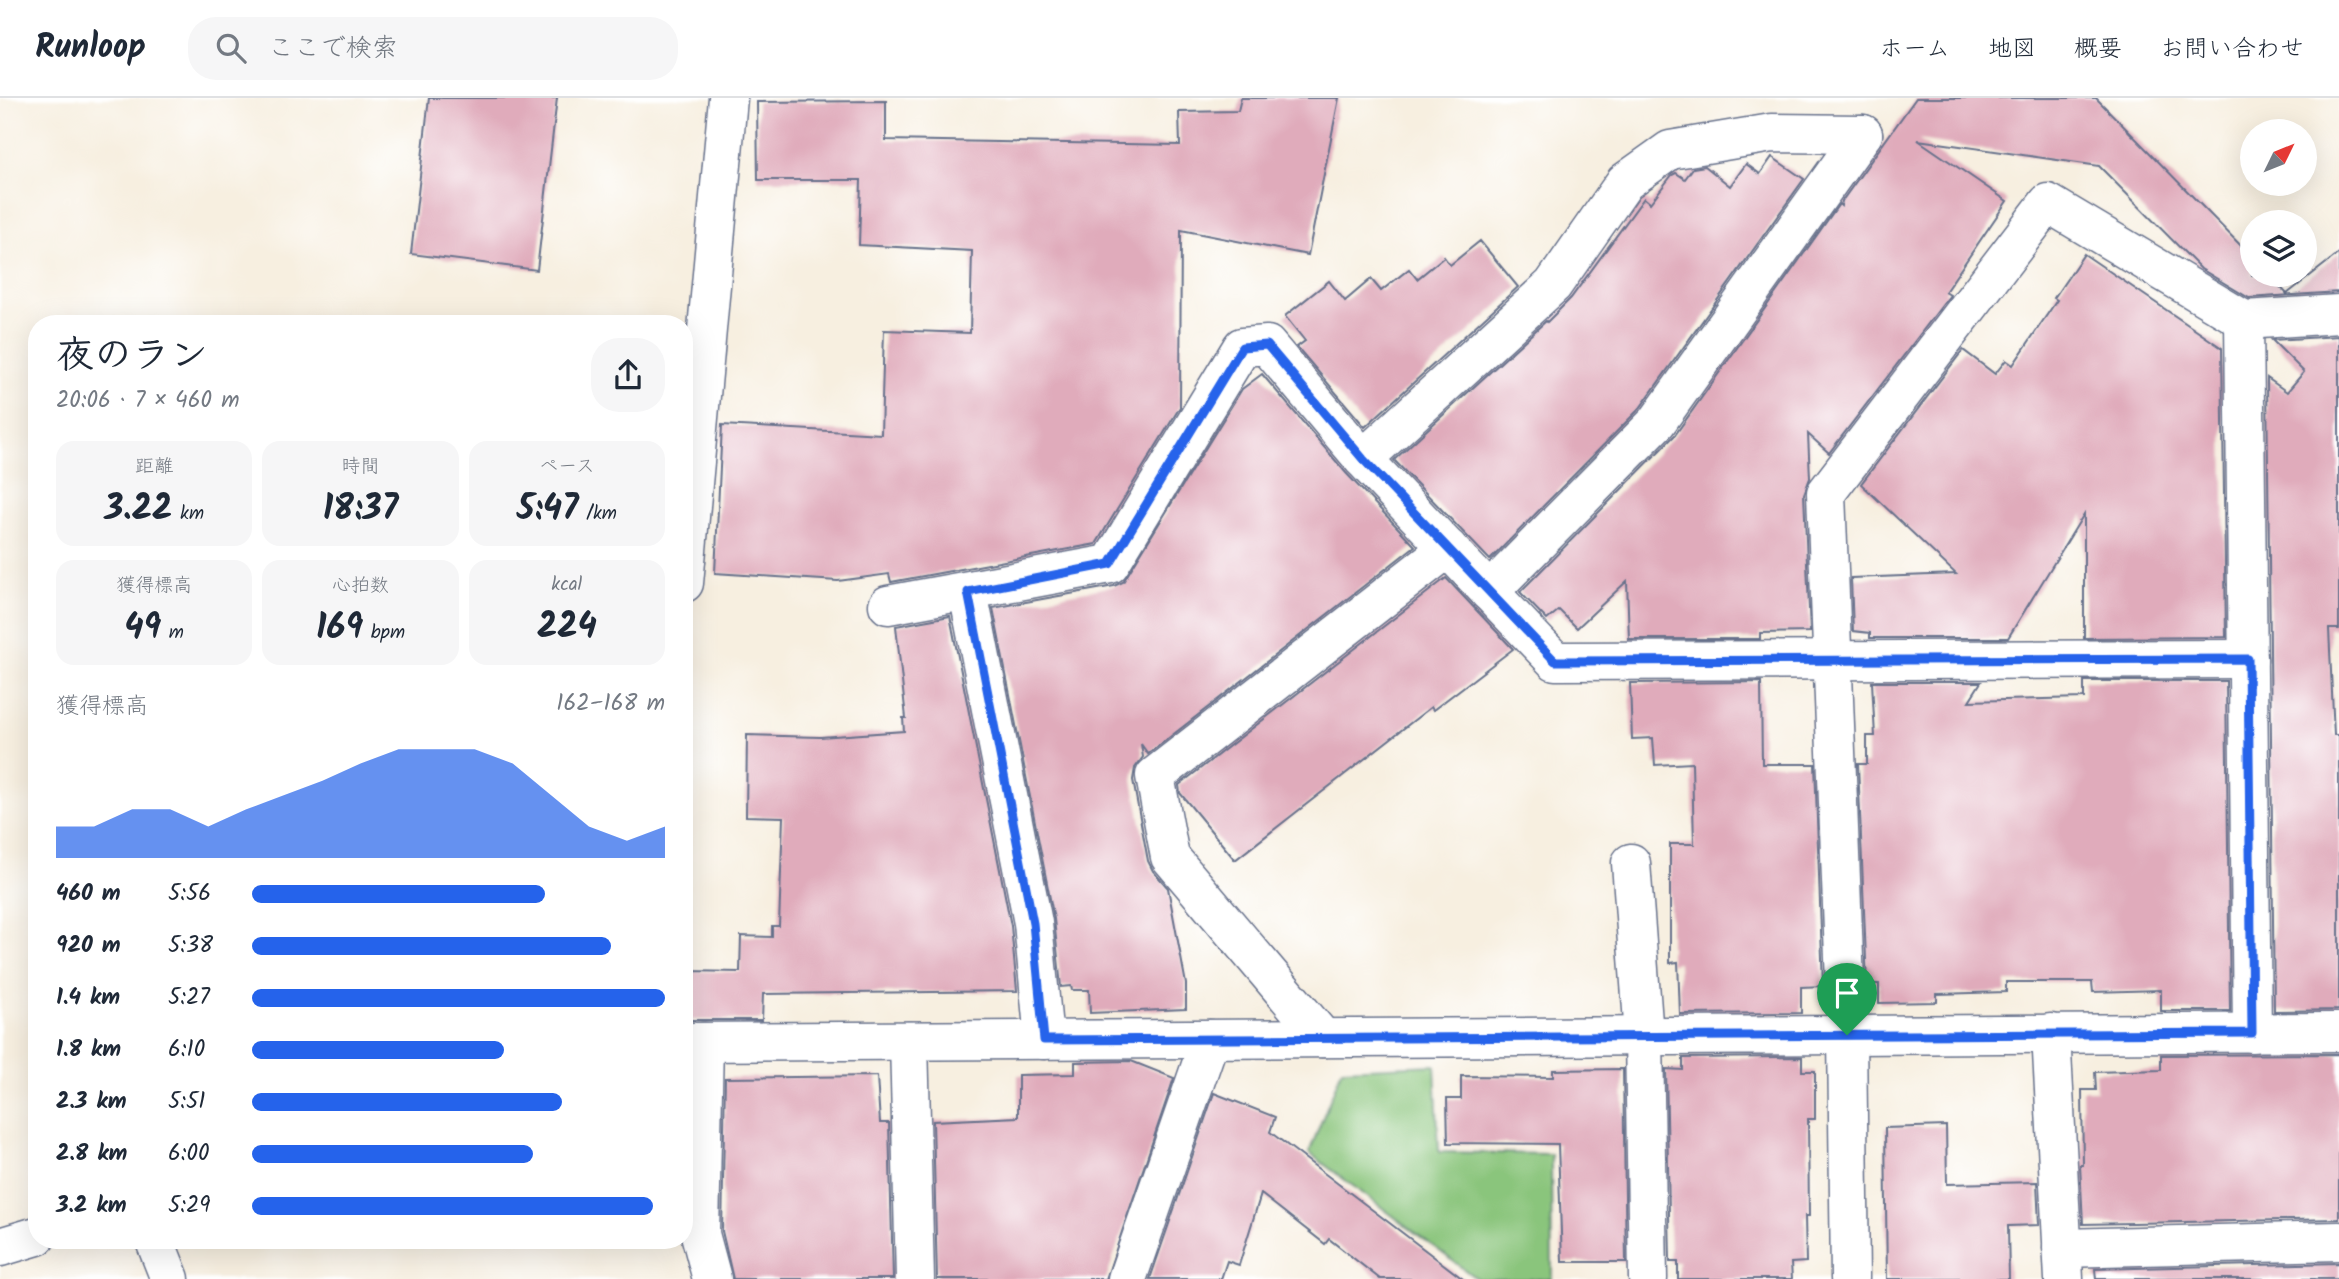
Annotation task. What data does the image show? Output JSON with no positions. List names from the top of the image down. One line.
{"north":"top right","page":{"header":"Runloop","search":"ここで検索","nav":["ホーム","地図","概要","お問い合わせ"],"heading":["夜のラン","20:06 · 7 × 460 m"],"stats":[["距離","3.22 km"],["時間","18:37"],["ペース","5:47 /km"],["獲得標高","49 m"],["心拍数","169 bpm"],["kcal","224"]],"chart":["獲得標高","162–168 m"],"list":[{"name":"460 m","note":"5:56"},{"name":"920 m","note":"5:38"},{"name":"1.4 km","note":"5:27"},{"name":"1.8 km","note":"6:10"},{"name":"2.3 km","note":"5:51"},{"name":"2.8 km","note":"6:00"},{"name":"3.2 km","note":"5:29"}]}}
